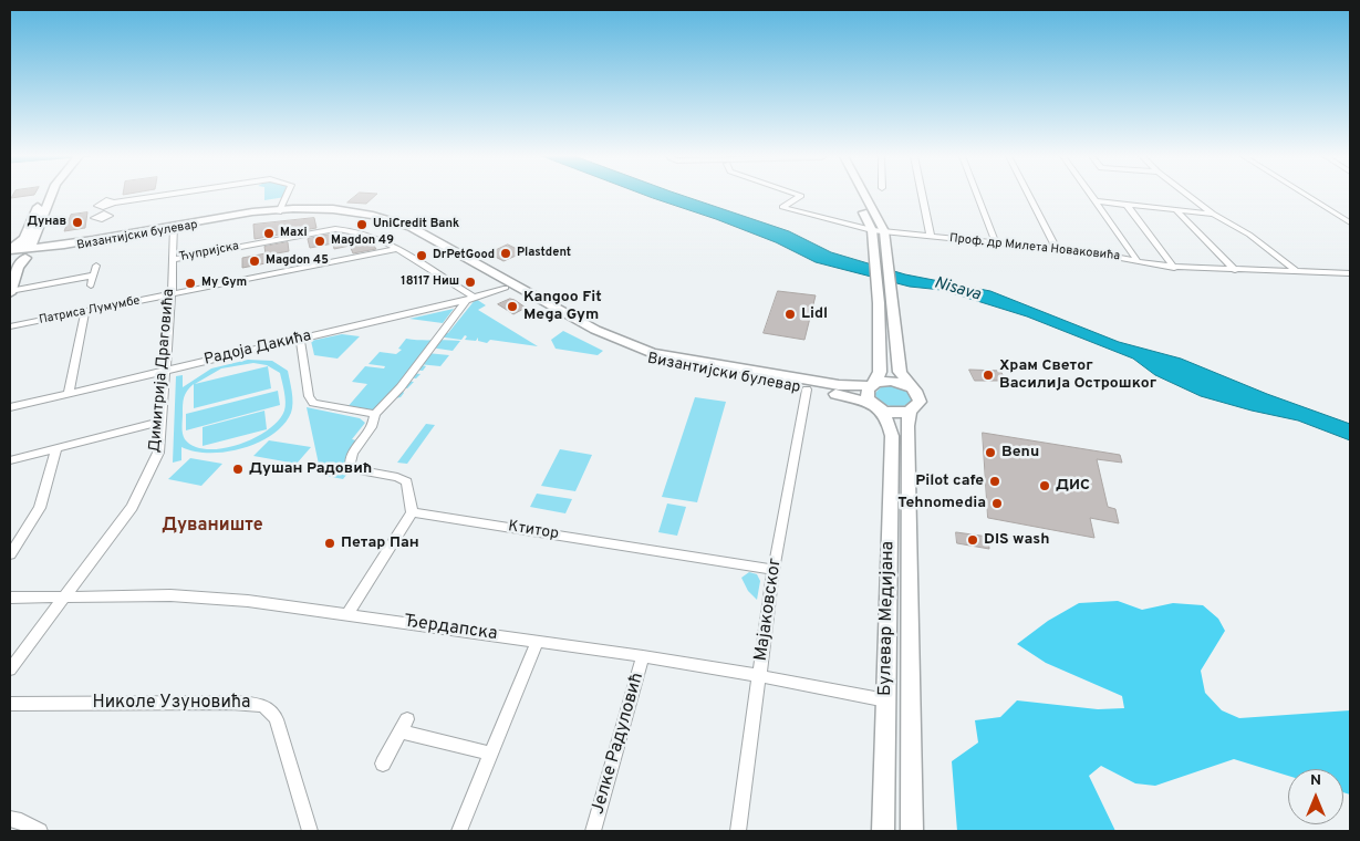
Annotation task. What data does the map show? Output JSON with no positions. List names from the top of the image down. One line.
{"streets":{"street":["Византијски булевар","Проф. др Милета Новаковића","Ћупријска","Патриса Лумумбе","Радоја Дакића","Димитрија Драговића","Ктитор","Мајаковског","Булевар Медијана","Ђердапска","Николе Узуновића","Јелке Радуловић"]},"crossings":[["Византијски булевар","Радоја Дакића"],["Византијски булевар","Димитрија Драговића"],["Византијски булевар","Мајаковског"],["Византијски булевар","Булевар Медијана"],["Проф. др Милета Новаковића","Булевар Медијана"],["Ћупријска","Патриса Лумумбе"],["Ћупријска","Радоја Дакића"],["Ћупријска","Димитрија Драговића"],["Патриса Лумумбе","Димитрија Драговића"],["Радоја Дакића","Димитрија Драговића"],["Димитрија Драговића","Ђердапска"],["Ктитор","Мајаковског"],["Мајаковског","Ђердапска"],["Булевар Медијана","Ђердапска"],["Ђердапска","Јелке Радуловић"]],"districts":["Дуваниште"],"water":["Nisava"],"places":["Дунав","UniCredit Bank","Maxi","Magdon 49","Plastdent","DrPetGood","Magdon 45","18117 Ниш","My Gym","Kangoo Fit Mega Gym","Lidl","Храм Светог Василија Острошког","Benu","Душан Радовић","Pilot cafe","ДИС","Tehnomedia","DIS wash","Петар Пан"],"north":"top"}
